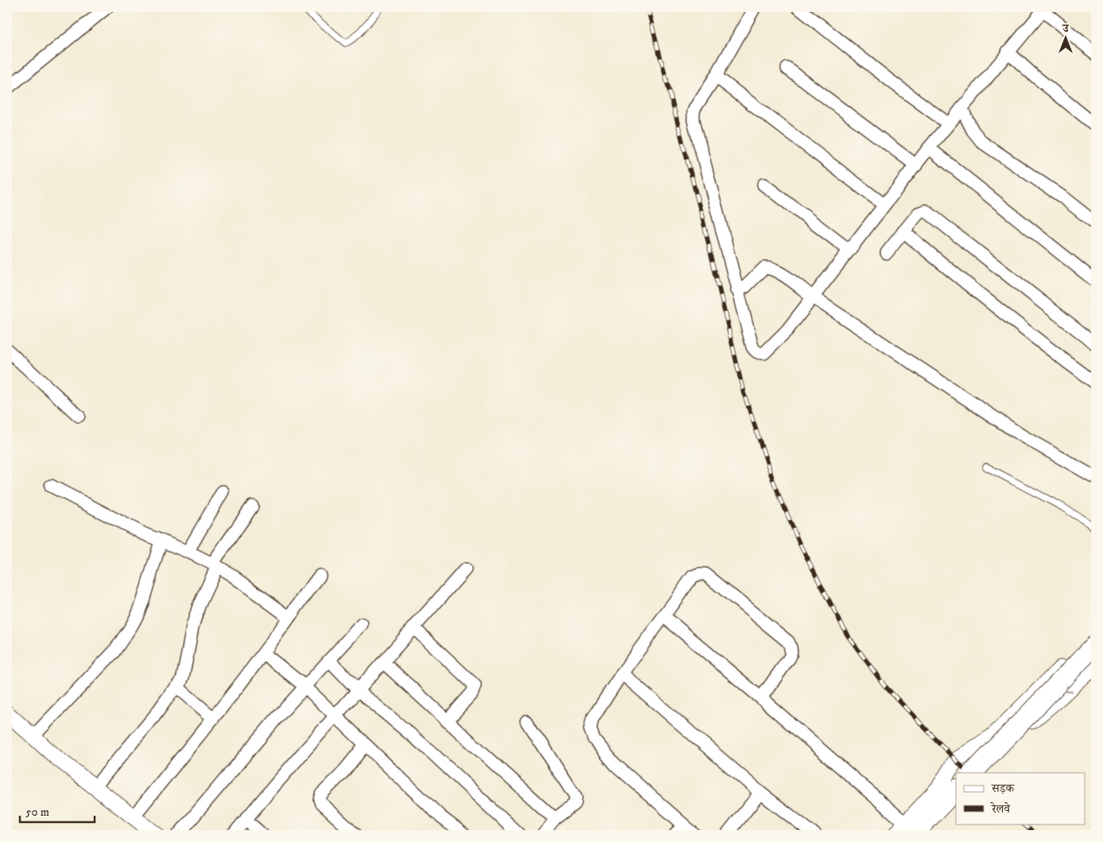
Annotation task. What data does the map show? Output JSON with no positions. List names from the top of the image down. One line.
{"legend":["सड़क","रेलवे"],"scale_bar":"50 m","north":"top"}
